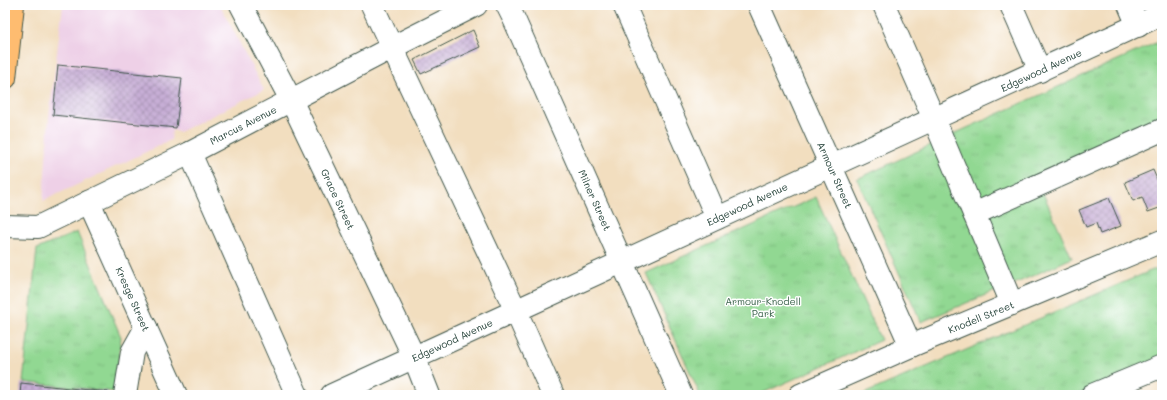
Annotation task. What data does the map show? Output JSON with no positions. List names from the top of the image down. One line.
{"streets":{"street":["Edgewood Avenue","Marcus Avenue","Armour Street","Grace Street","Milner Street","Kresge Street","Knodell Street"]},"crossings":[["Edgewood Avenue","Armour Street"],["Edgewood Avenue","Grace Street"],["Edgewood Avenue","Milner Street"],["Marcus Avenue","Grace Street"],["Marcus Avenue","Kresge Street"],["Armour Street","Knodell Street"]],"parks":["Armour-Knodell Park"]}
